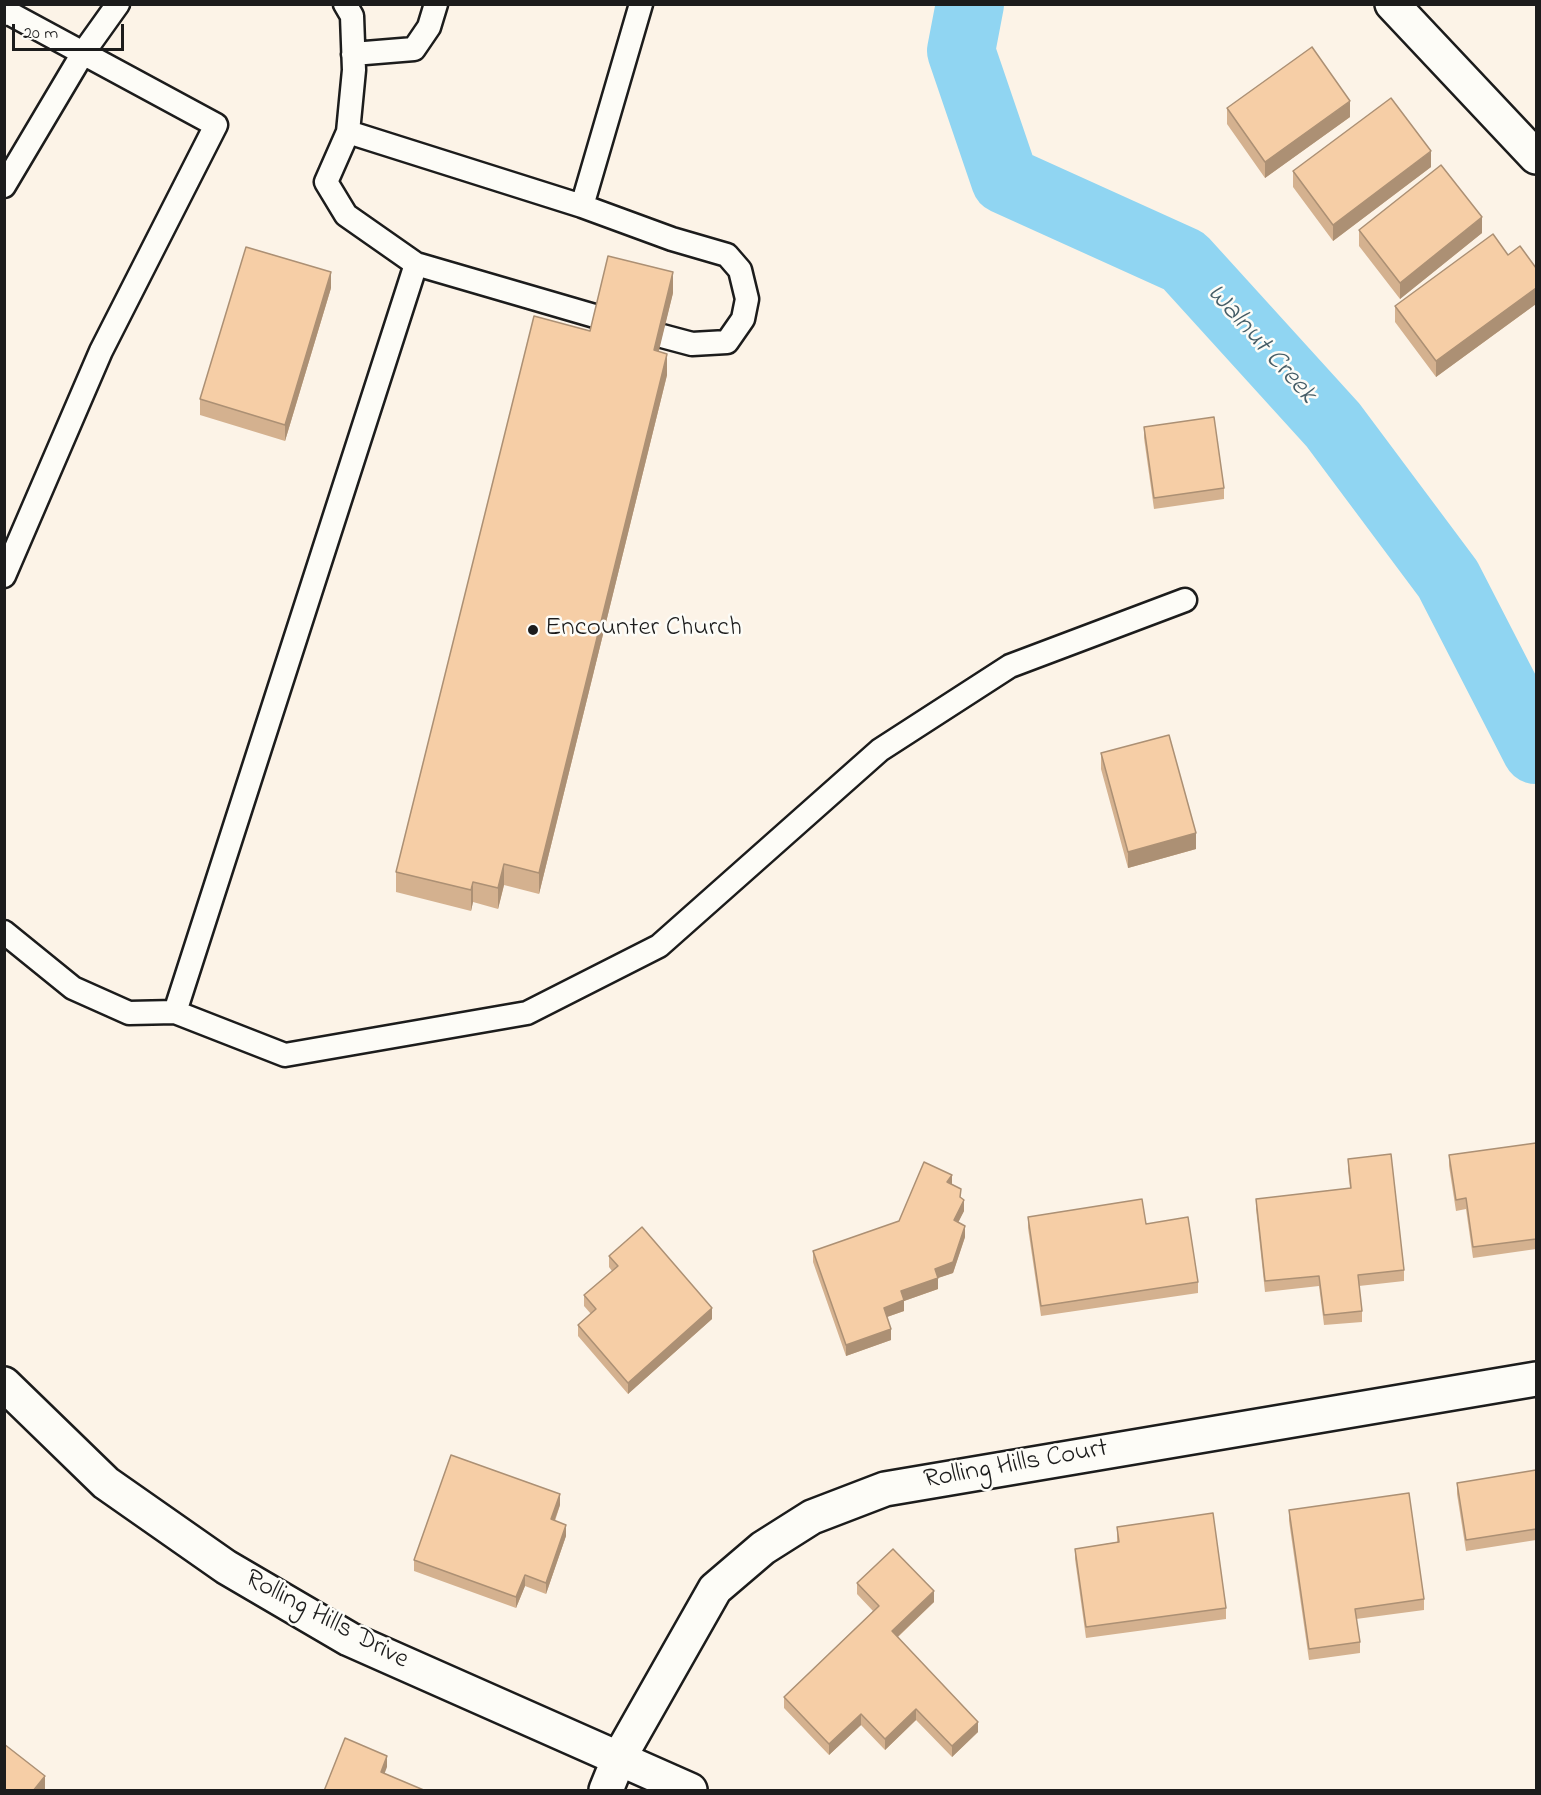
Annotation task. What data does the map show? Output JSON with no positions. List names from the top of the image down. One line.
{"streets":{"street":["Rolling Hills Court","Rolling Hills Drive"]},"crossings":[["Rolling Hills Court","Rolling Hills Drive"]],"water":["Walnut Creek"],"places":["Encounter Church"],"scale_bar":"20 m"}
